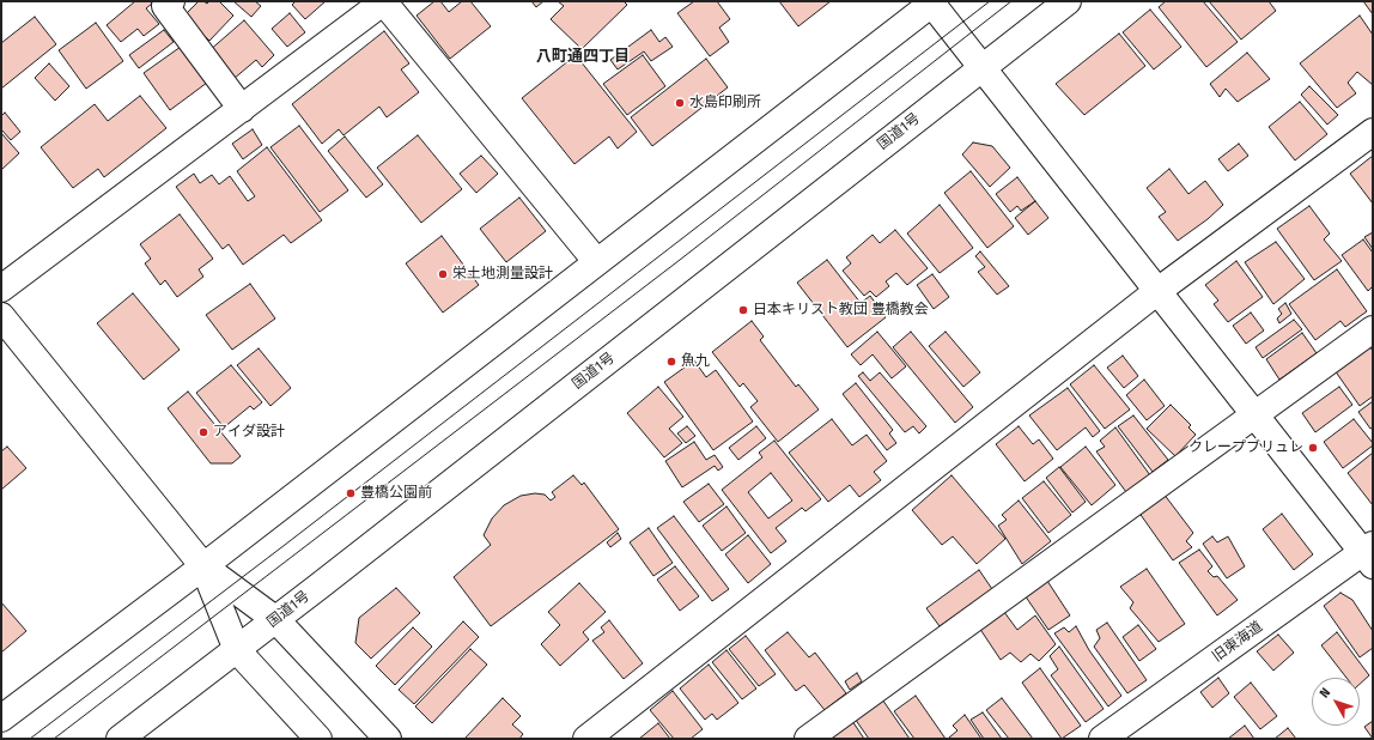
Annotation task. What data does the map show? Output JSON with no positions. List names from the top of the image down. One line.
{"streets":{"main road":["国道1号","旧東海道"]},"districts":["八町通四丁目"],"places":["水島印刷所","栄土地測量設計","日本キリスト教団 豊橋教会","魚九","アイダ設計","クレープブリュレ","豊橋公園前"],"north":"top left"}
